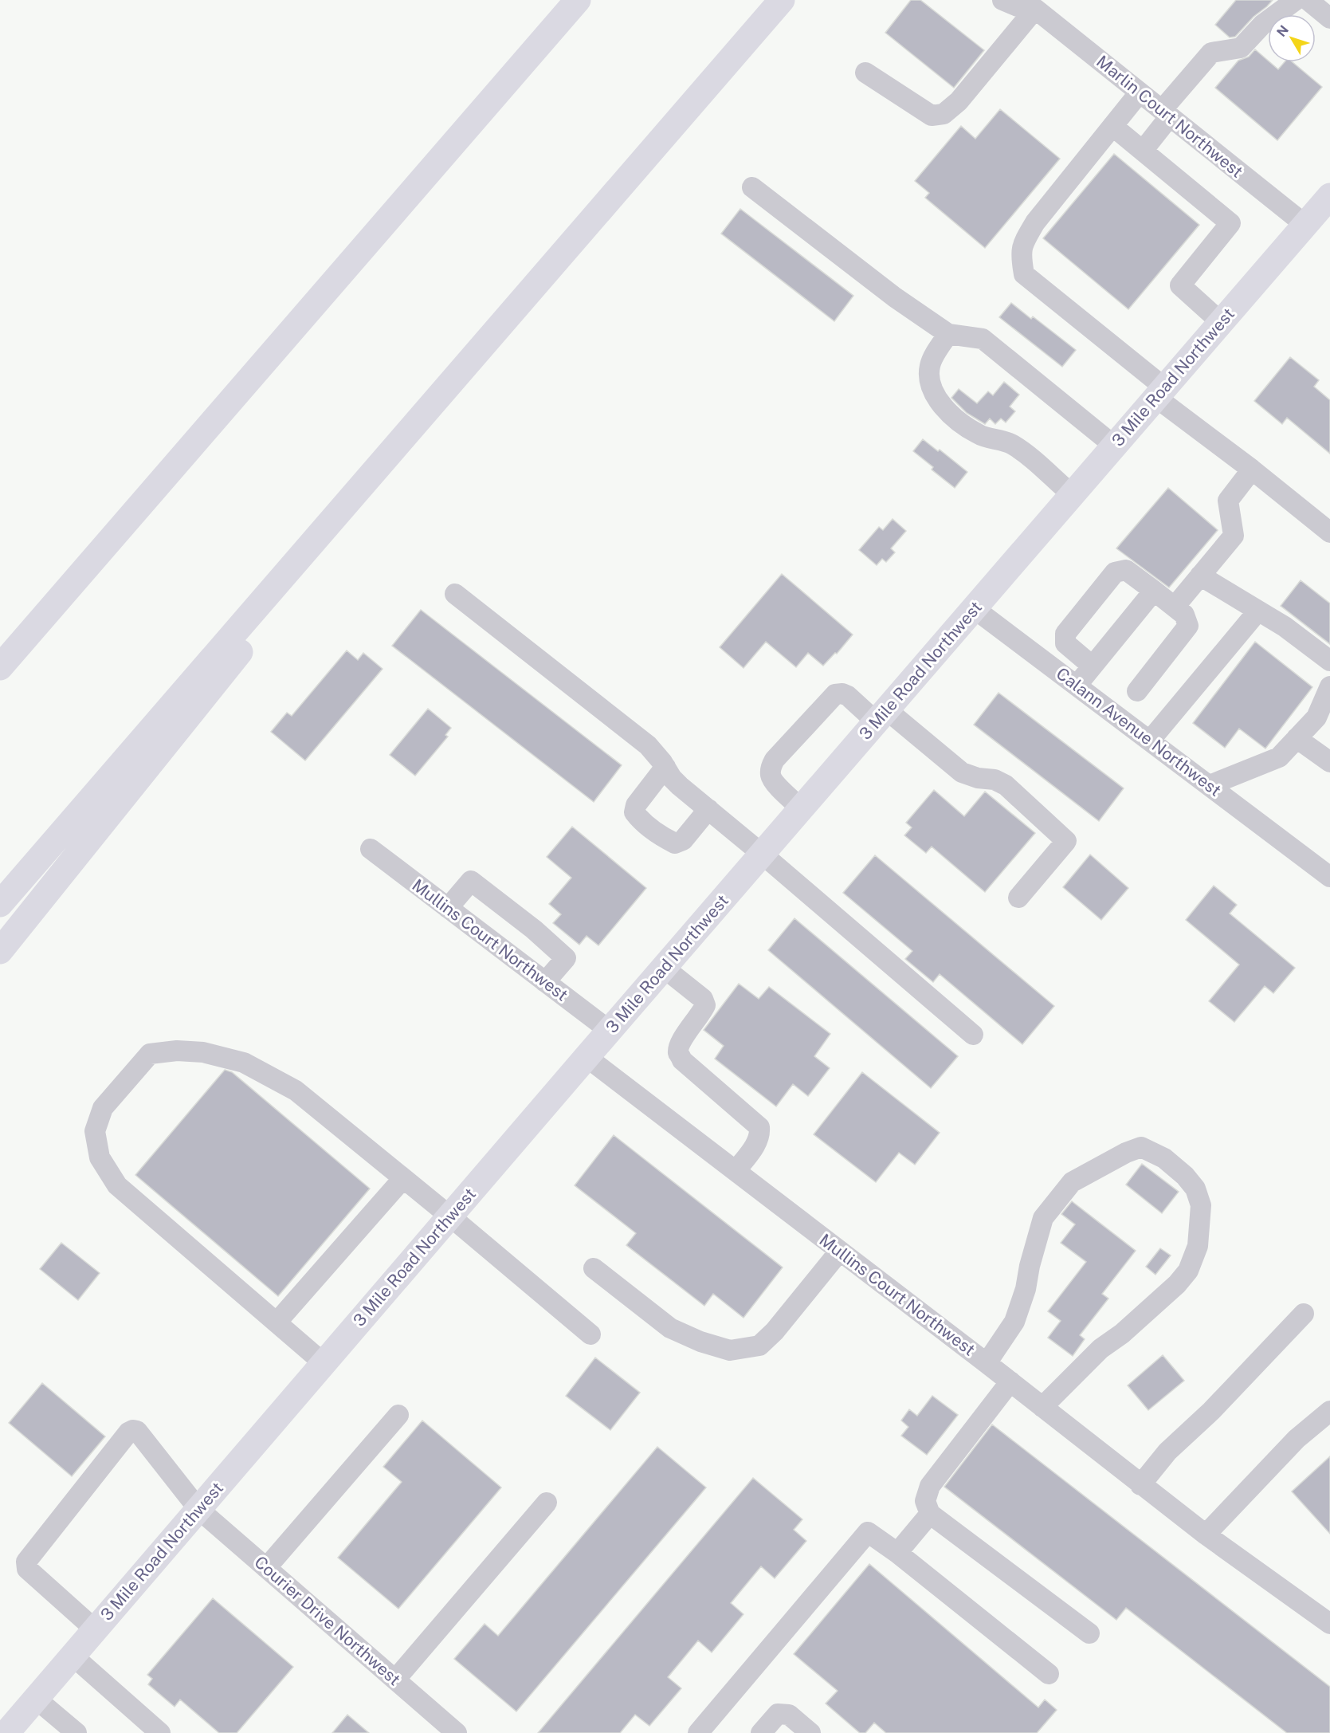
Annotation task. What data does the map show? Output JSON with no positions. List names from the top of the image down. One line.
{"streets":{"main road":["3 Mile Road Northwest"],"street":["Marlin Court Northwest","Calann Avenue Northwest","Mullins Court Northwest","Courier Drive Northwest"]},"crossings":[["Marlin Court Northwest","3 Mile Road Northwest"],["3 Mile Road Northwest","Calann Avenue Northwest"],["3 Mile Road Northwest","Mullins Court Northwest"],["3 Mile Road Northwest","Courier Drive Northwest"]],"north":"top left"}
